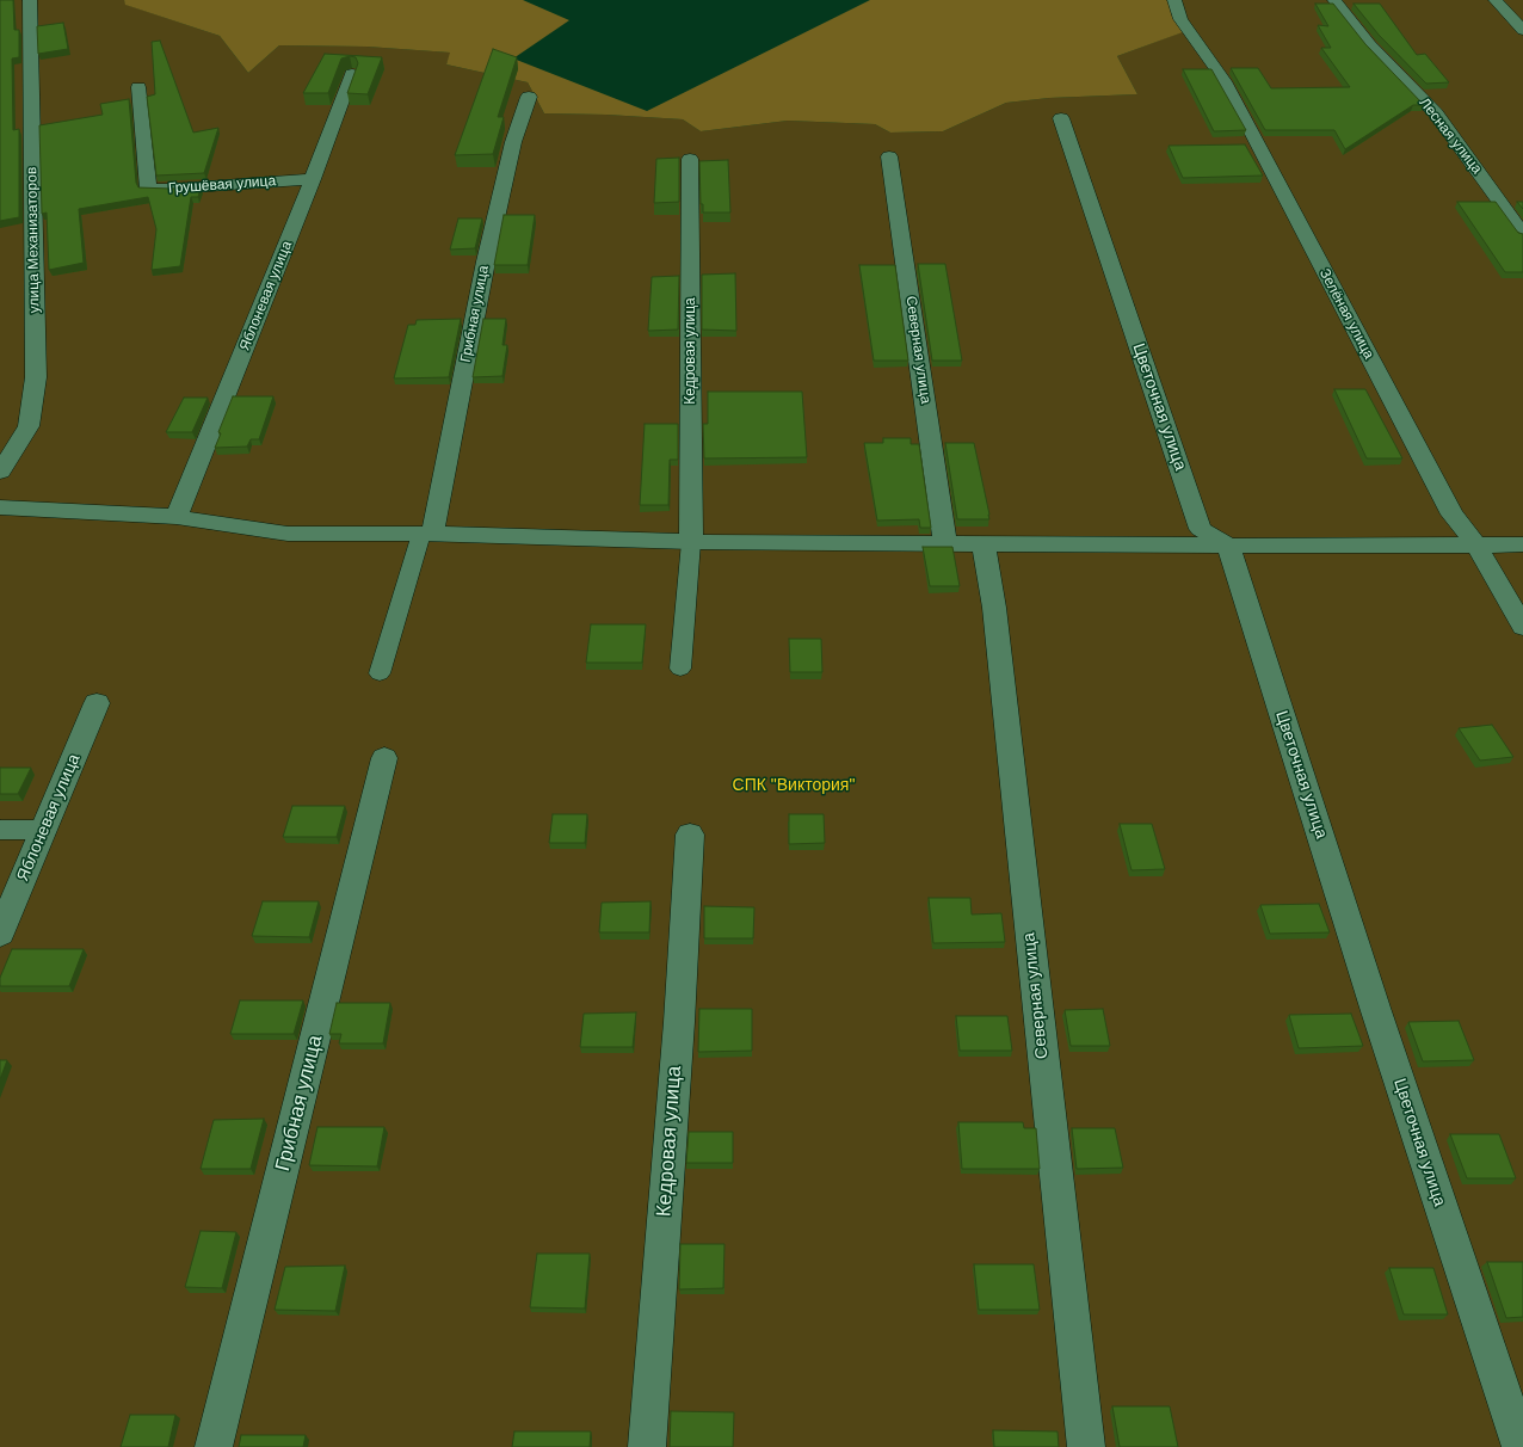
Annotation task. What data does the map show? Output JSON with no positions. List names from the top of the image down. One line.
{"streets":{"street":["Лесная улица","Грушёвая улица","улица Механизаторов","Яблоневая улица","Грибная улица","Зелёная улица","Северная улица","Кедровая улица","Цветочная улица"]},"crossings":[["Грушёвая улица","Яблоневая улица"]],"parks":["СПК \"Виктория\""]}
